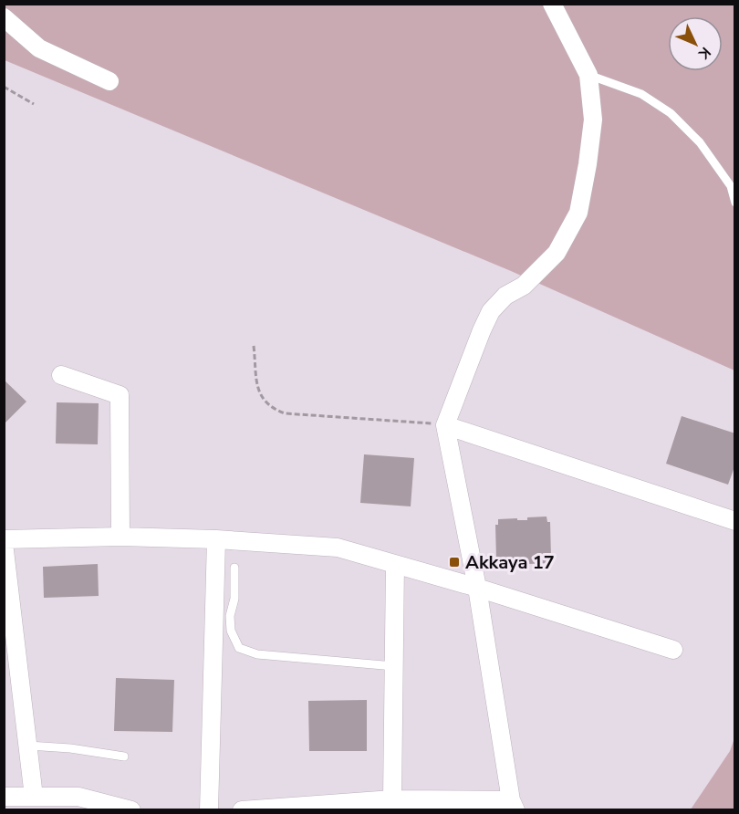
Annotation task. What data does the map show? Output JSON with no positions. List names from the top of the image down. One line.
{"places":{"transit":["Akkaya 17"]},"north":"bottom right"}
